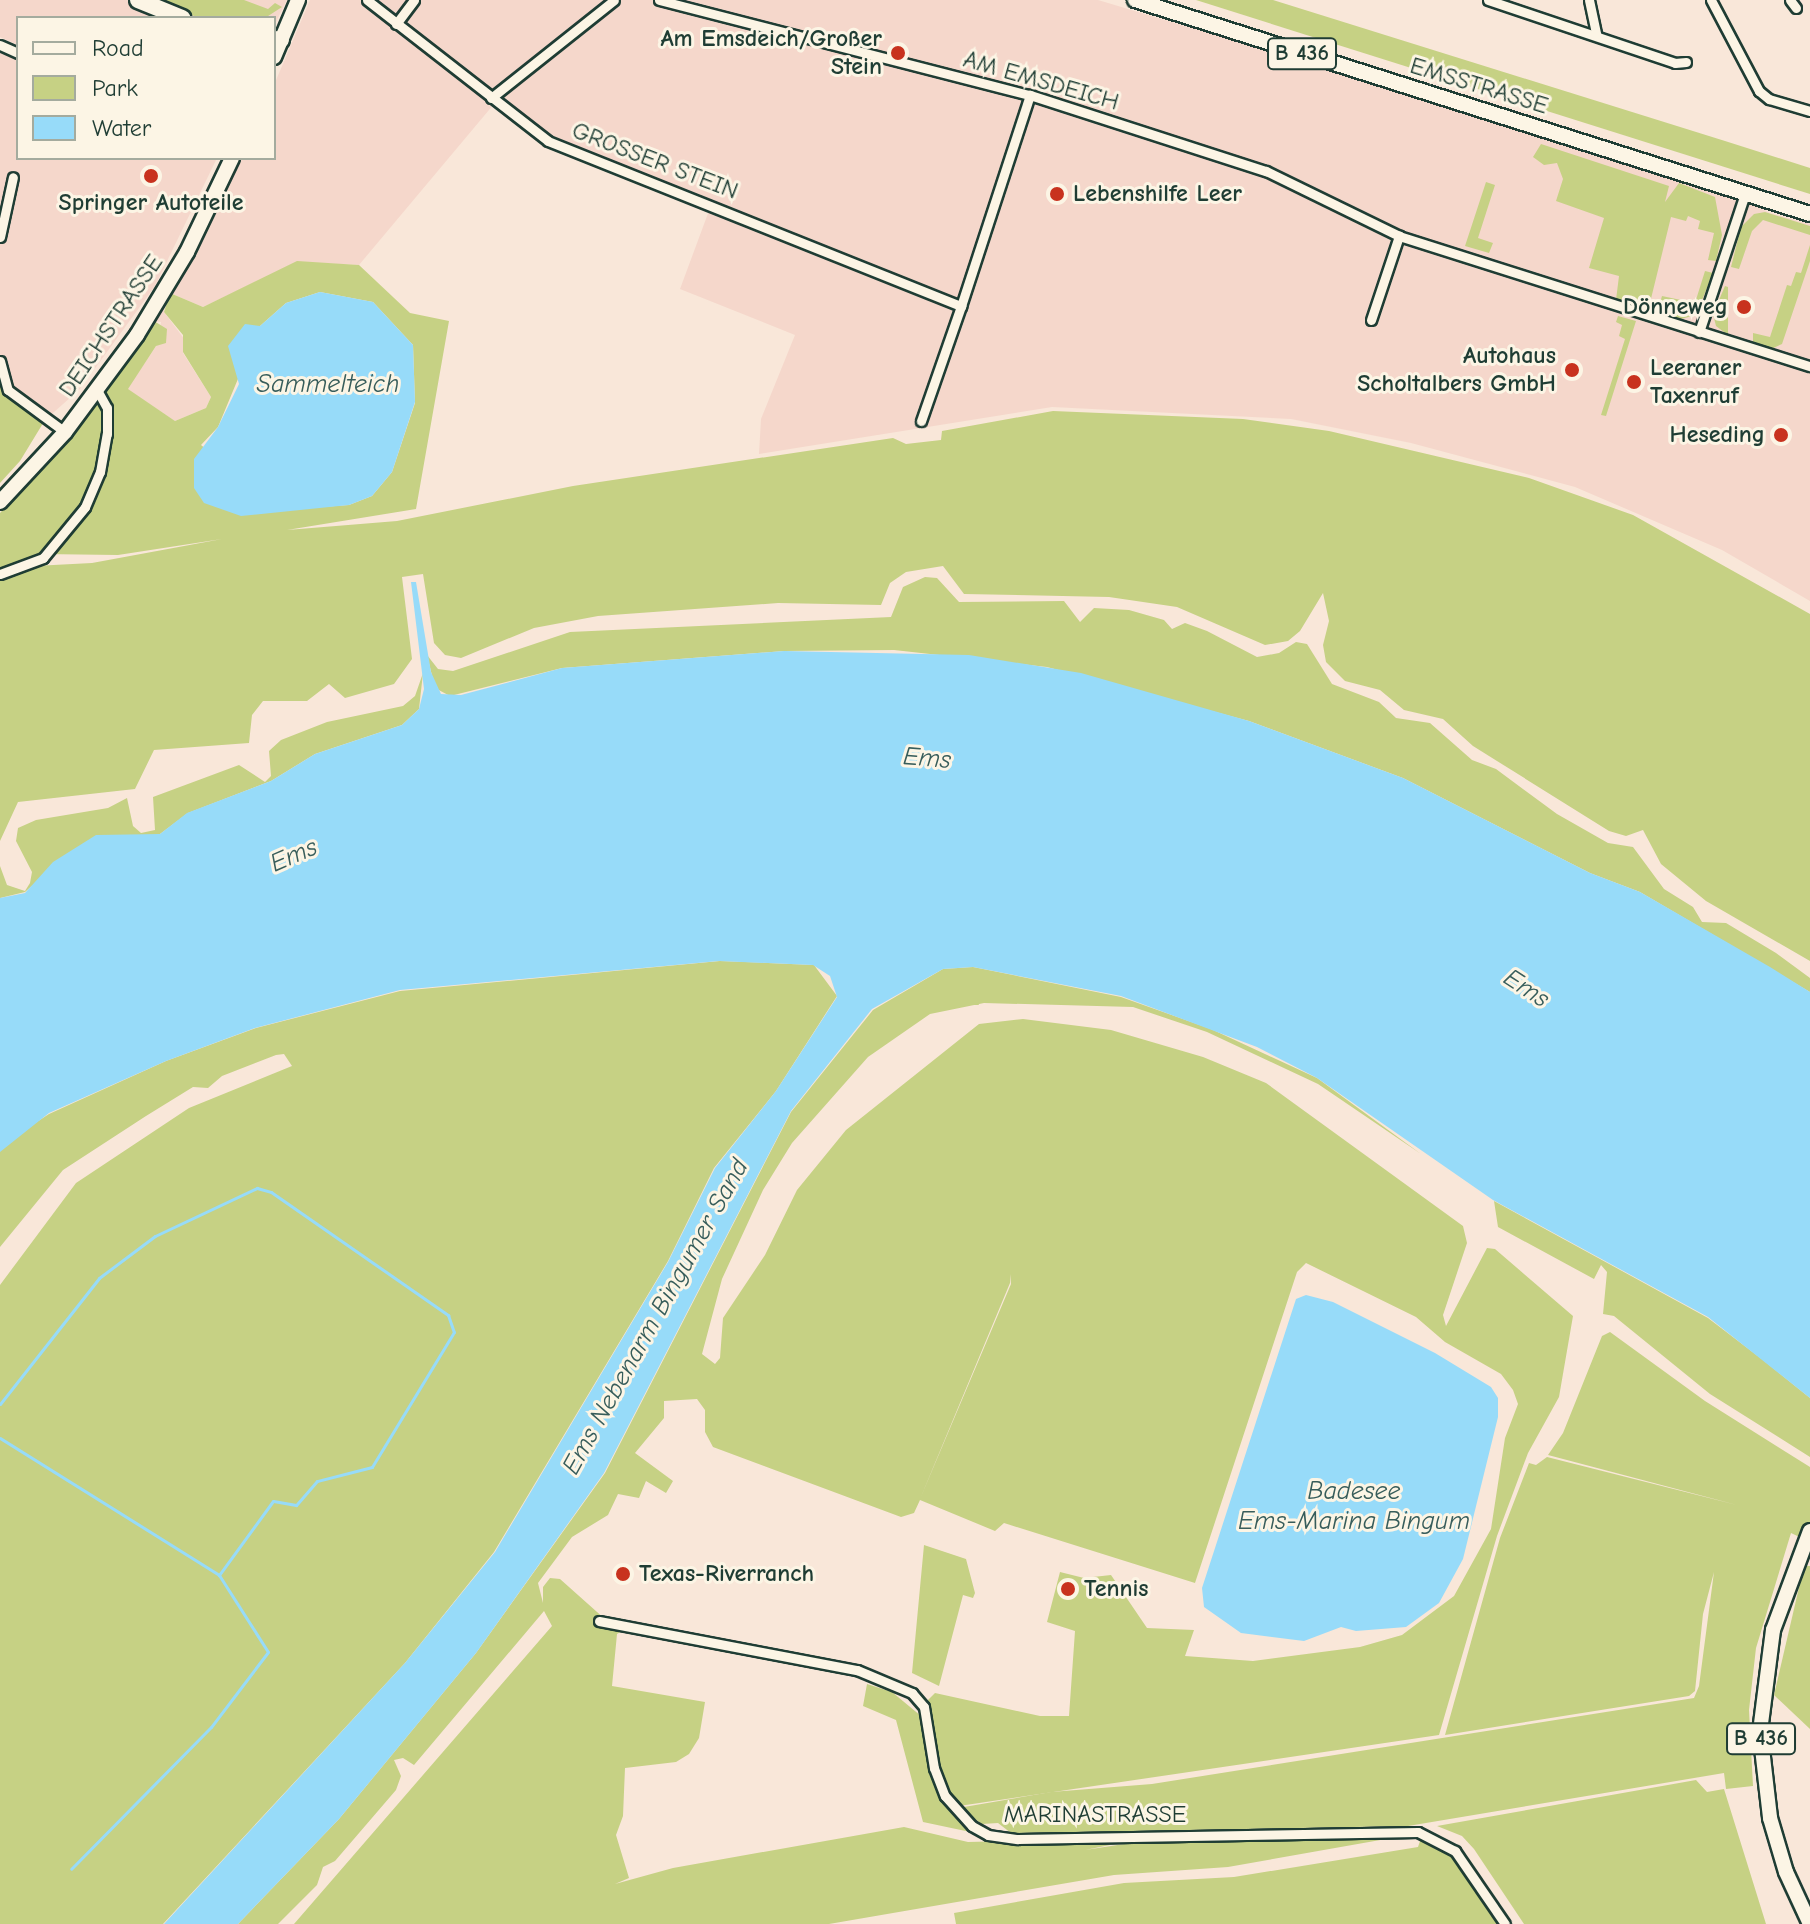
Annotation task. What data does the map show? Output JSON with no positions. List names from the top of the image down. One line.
{"streets":{"main road":["B 436","EMSSTRASSE","DEICHSTRASSE"],"street":["AM EMSDEICH","GROSSER STEIN","MARINASTRASSE"]},"water":["Sammelteich","Ems","Ems Nebenarm Bingumer Sand","Badesee Ems-Marina Bingum"],"places":["Am Emsdeich/Großer Stein","Springer Autoteile","Lebenshilfe Leer","Dönneweg","Autohaus Scholtalbers GmbH","Leeraner Taxenruf","Heseding","Texas-Riverranch","Tennis"],"legend":["Road","Park","Water"]}
